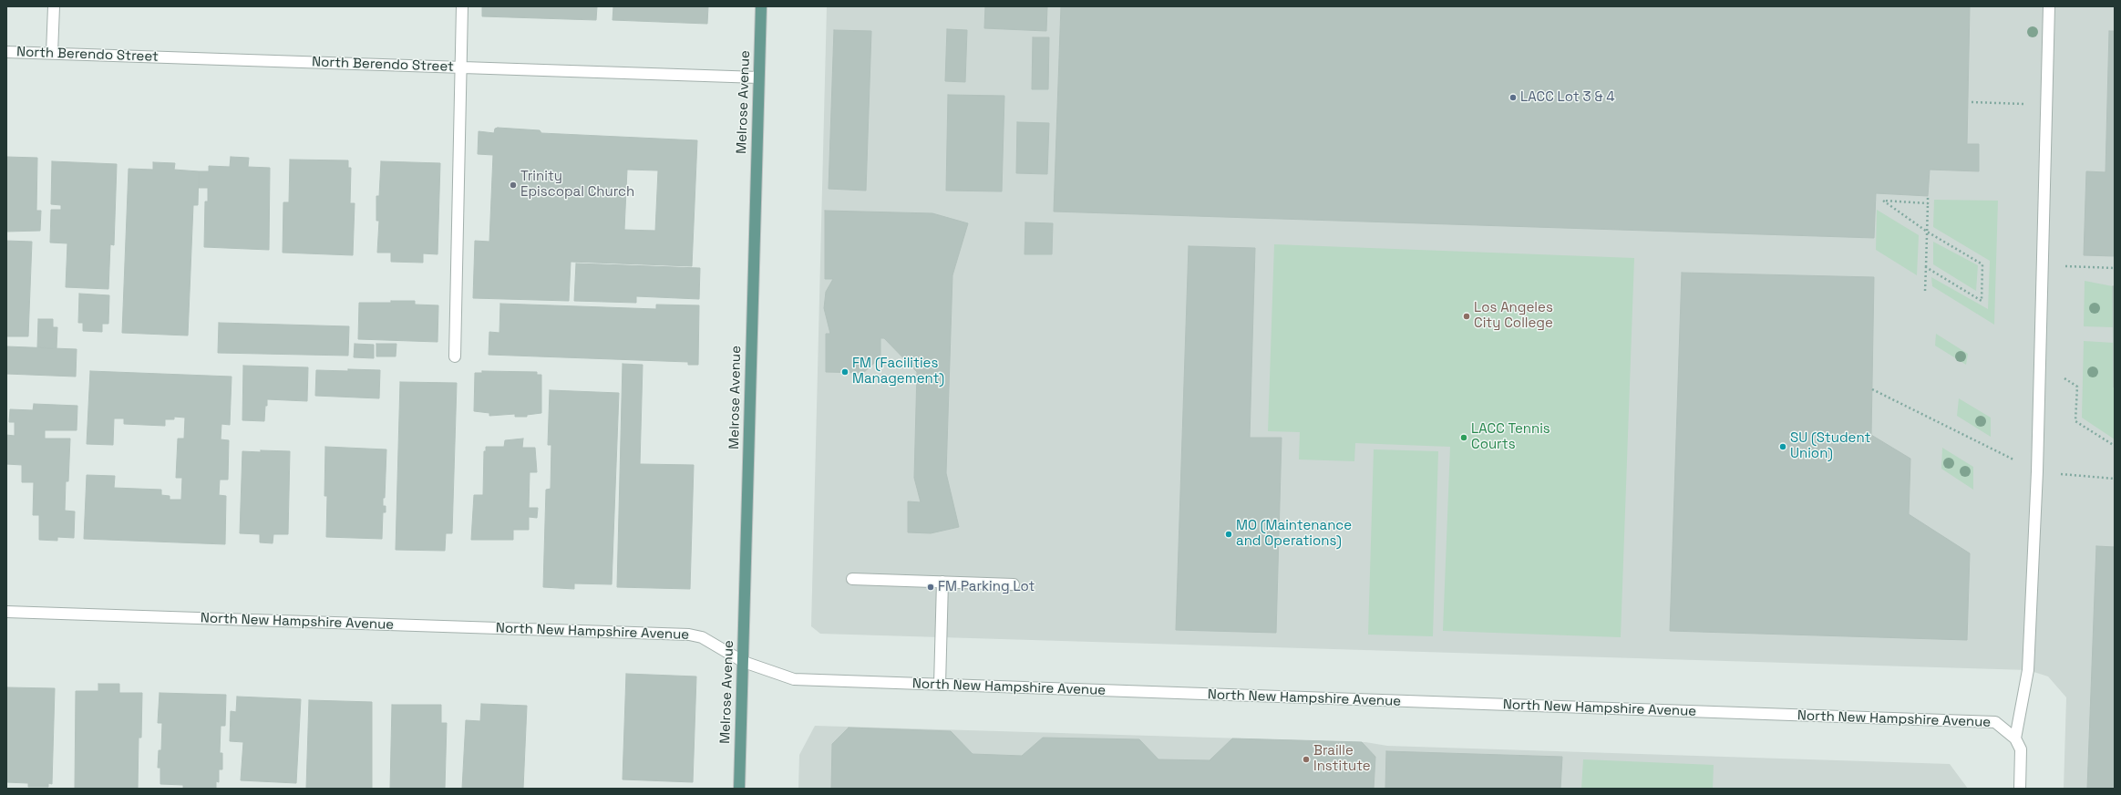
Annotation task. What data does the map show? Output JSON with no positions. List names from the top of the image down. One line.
{"streets":{"main road":["Melrose Avenue"],"street":["North Berendo Street","North New Hampshire Avenue"]},"crossings":[["North Berendo Street","Melrose Avenue"],["Melrose Avenue","North New Hampshire Avenue"]],"places":["LACC Lot 3 & 4","Trinity Episcopal Church","Los Angeles City College","FM (Facilities Management)","LACC Tennis Courts","SU (Student Union)","MO (Maintenance and Operations)","FM Parking Lot","Braille Institute"]}
